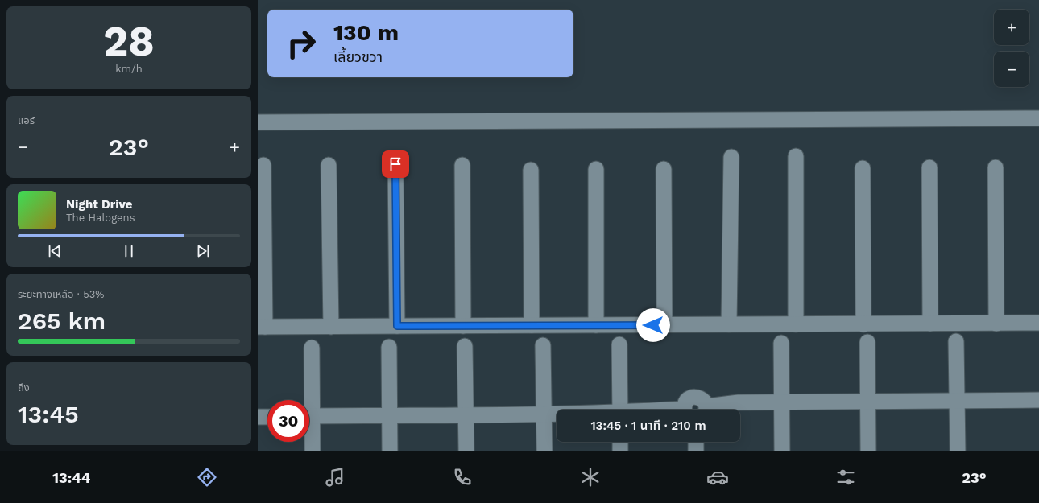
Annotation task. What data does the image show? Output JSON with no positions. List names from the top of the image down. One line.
{"page":{"tile":[["28","km/h"],"แอร์",["ระยะทางเหลือ · 53%","265 km"],["ถึง","13:45"]],"map_buttons":["+","−"],"turn":["130 m","เลี้ยวขวา"],"heat":["−","23°","+"],"song":["Night Drive","The Halogens"],"limit":"30","trip":"13:45 · 1 นาที · 210 m","tabs":["13:44","23°"]}}
